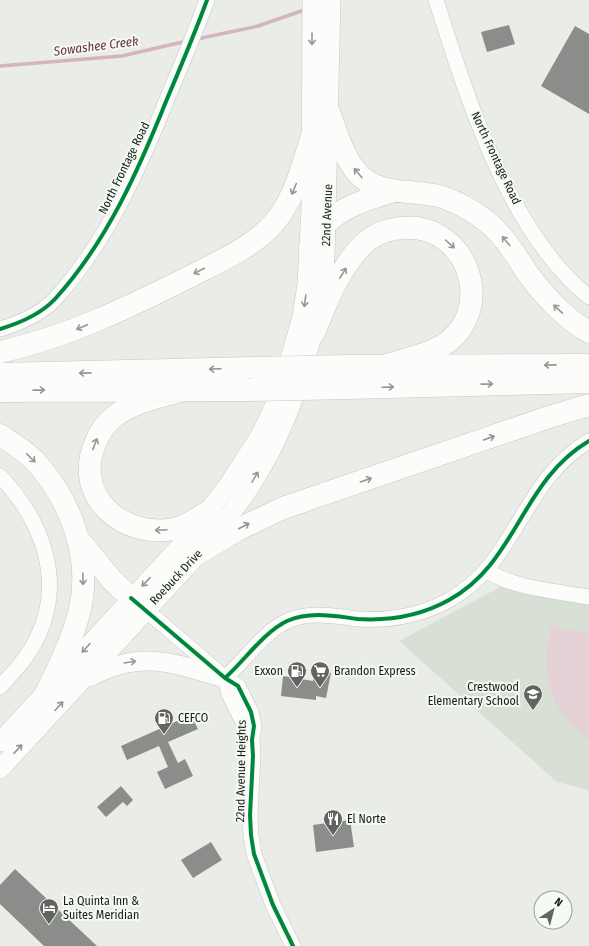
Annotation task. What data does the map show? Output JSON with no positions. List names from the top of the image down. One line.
{"streets":{"main road":["22nd Avenue","Roebuck Drive"],"street":["North Frontage Road","22nd Avenue Heights"]},"crossings":[["22nd Avenue","Roebuck Drive"],["Roebuck Drive","22nd Avenue Heights"]],"water":["Sowashee Creek"],"places":{"fuel station":["Exxon","CEFCO"],"supermarket":["Brandon Express"],"school or university":["Crestwood Elementary School"],"restaurant":["El Norte"],"hotel":["La Quinta Inn & Suites Meridian"]},"north":"top right"}
